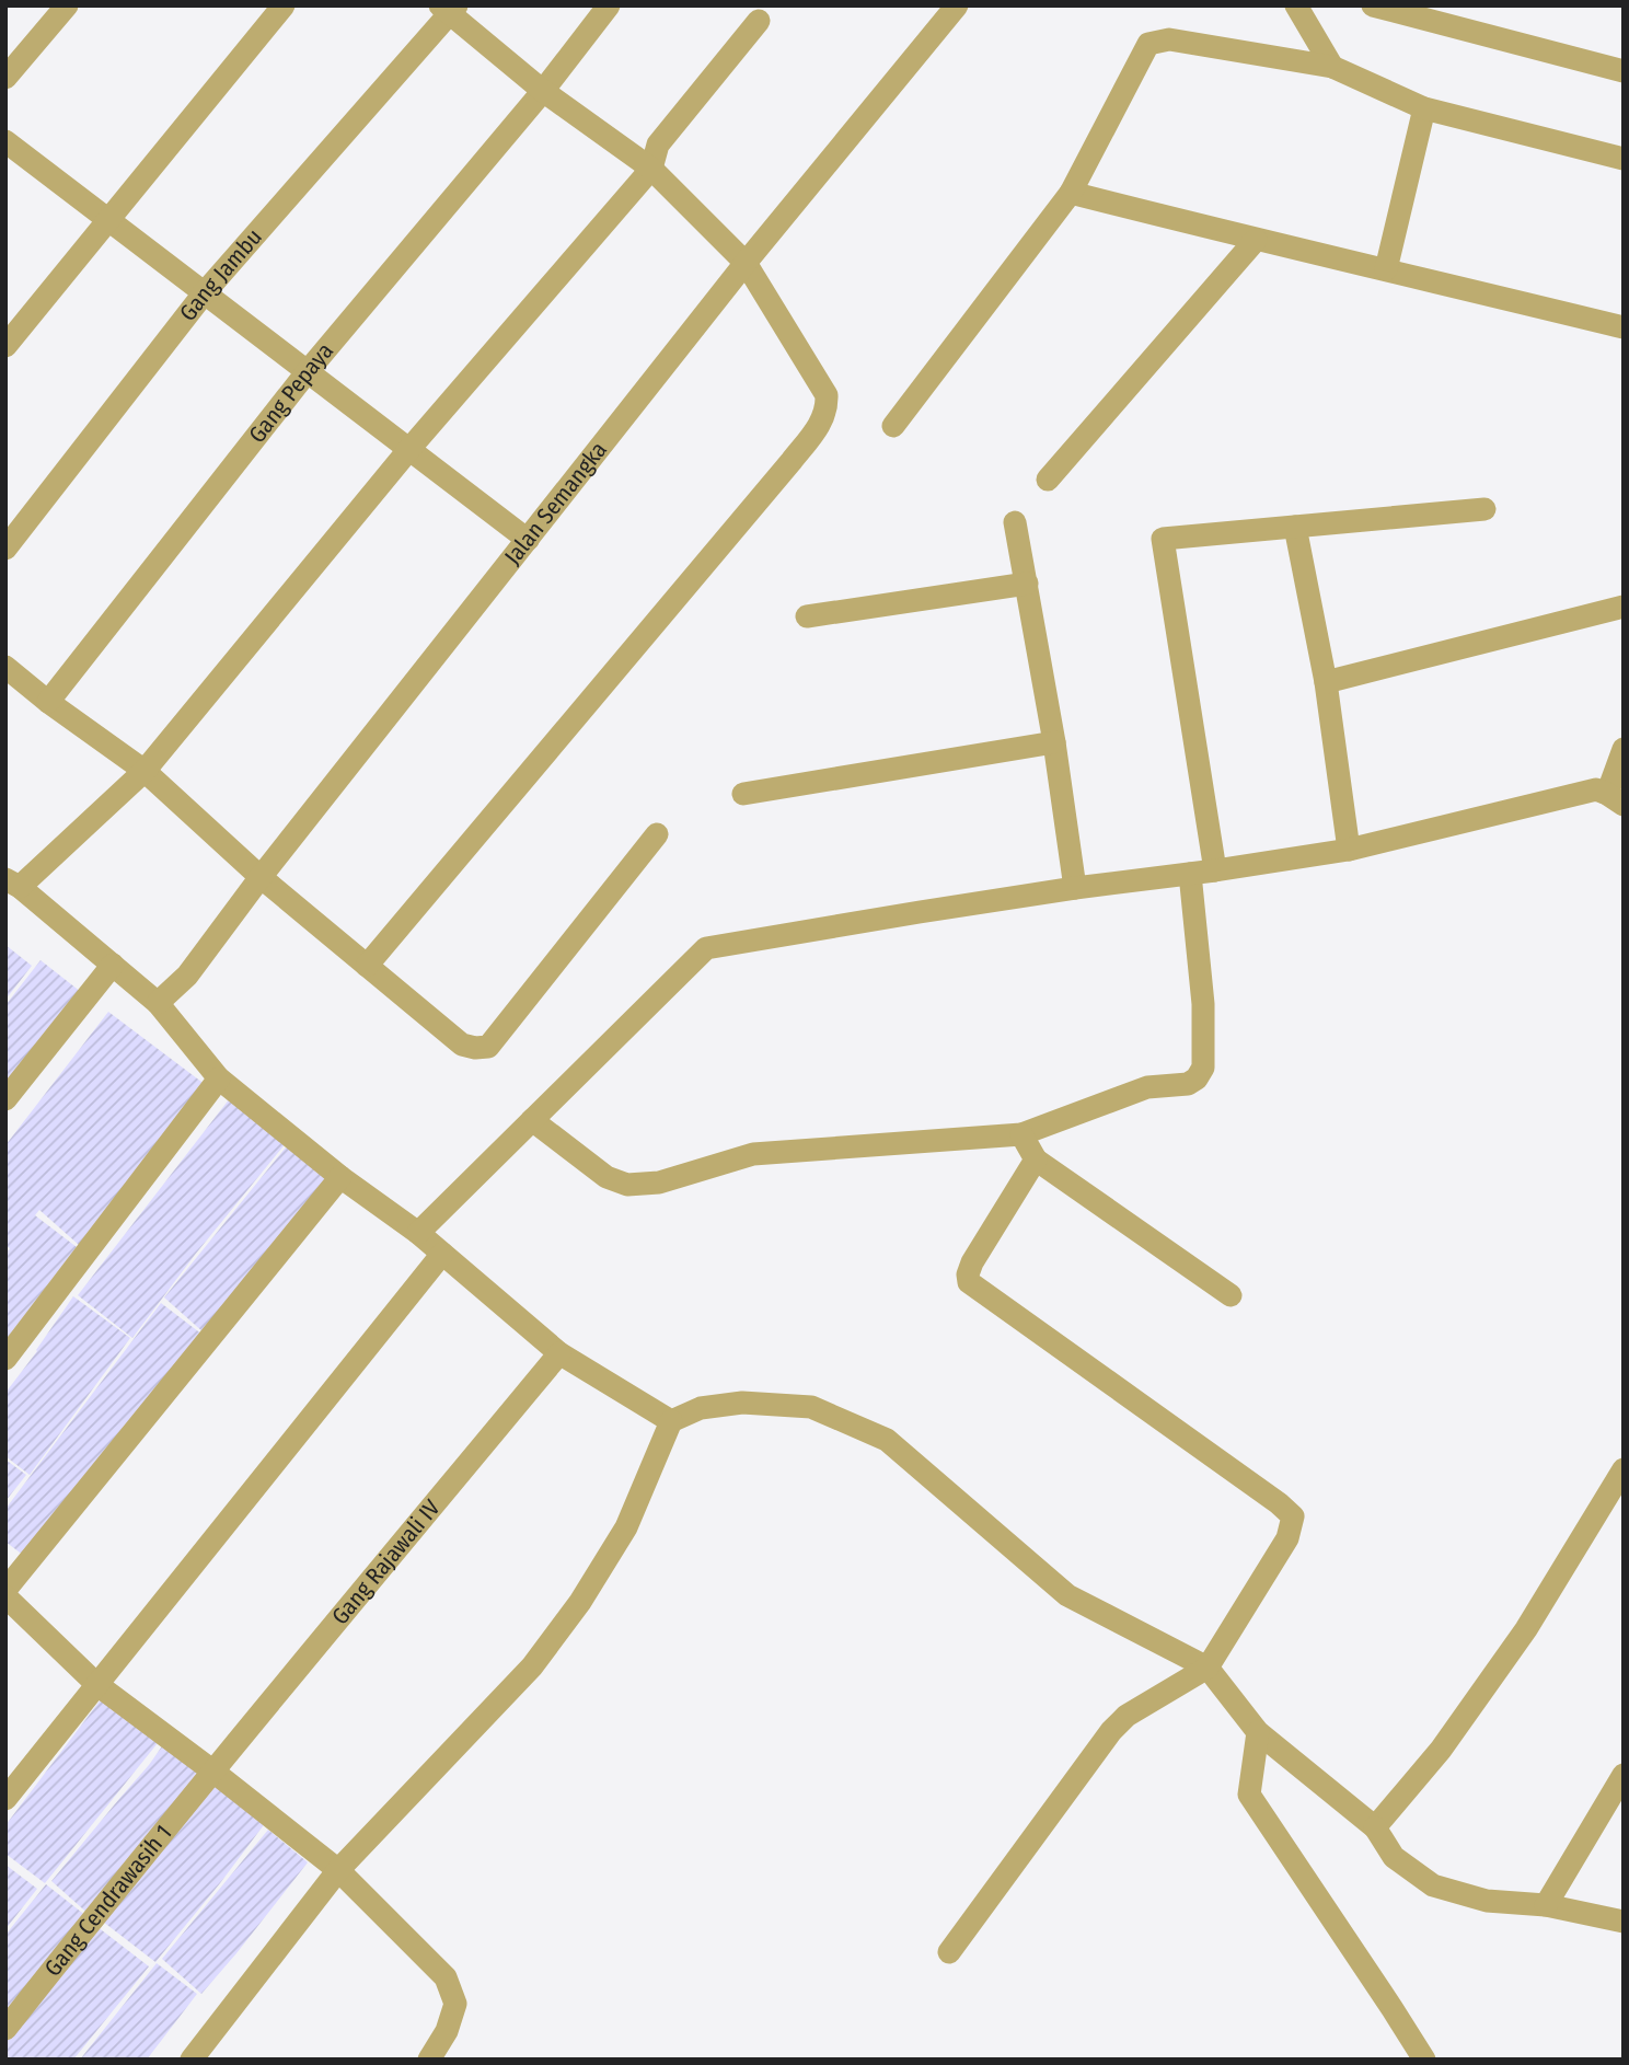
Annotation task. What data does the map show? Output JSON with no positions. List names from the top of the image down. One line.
{"streets":{"street":["Gang Jambu","Gang Pepaya","Jalan Semangka","Gang Rajawali IV","Gang Cendrawasih 1"]},"crossings":[["Gang Rajawali IV","Gang Cendrawasih 1"]]}
